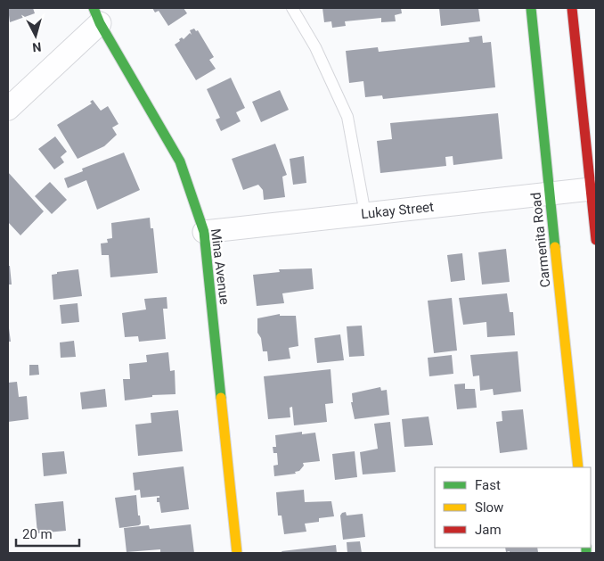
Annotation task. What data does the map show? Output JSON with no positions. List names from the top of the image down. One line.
{"streets":{"main road":["Carmenita Road","Mina Avenue"],"street":["Lukay Street"]},"crossings":[["Lukay Street","Carmenita Road"],["Lukay Street","Mina Avenue"]],"legend":["Fast","Slow","Jam"],"scale_bar":"20 m","north":"bottom"}
